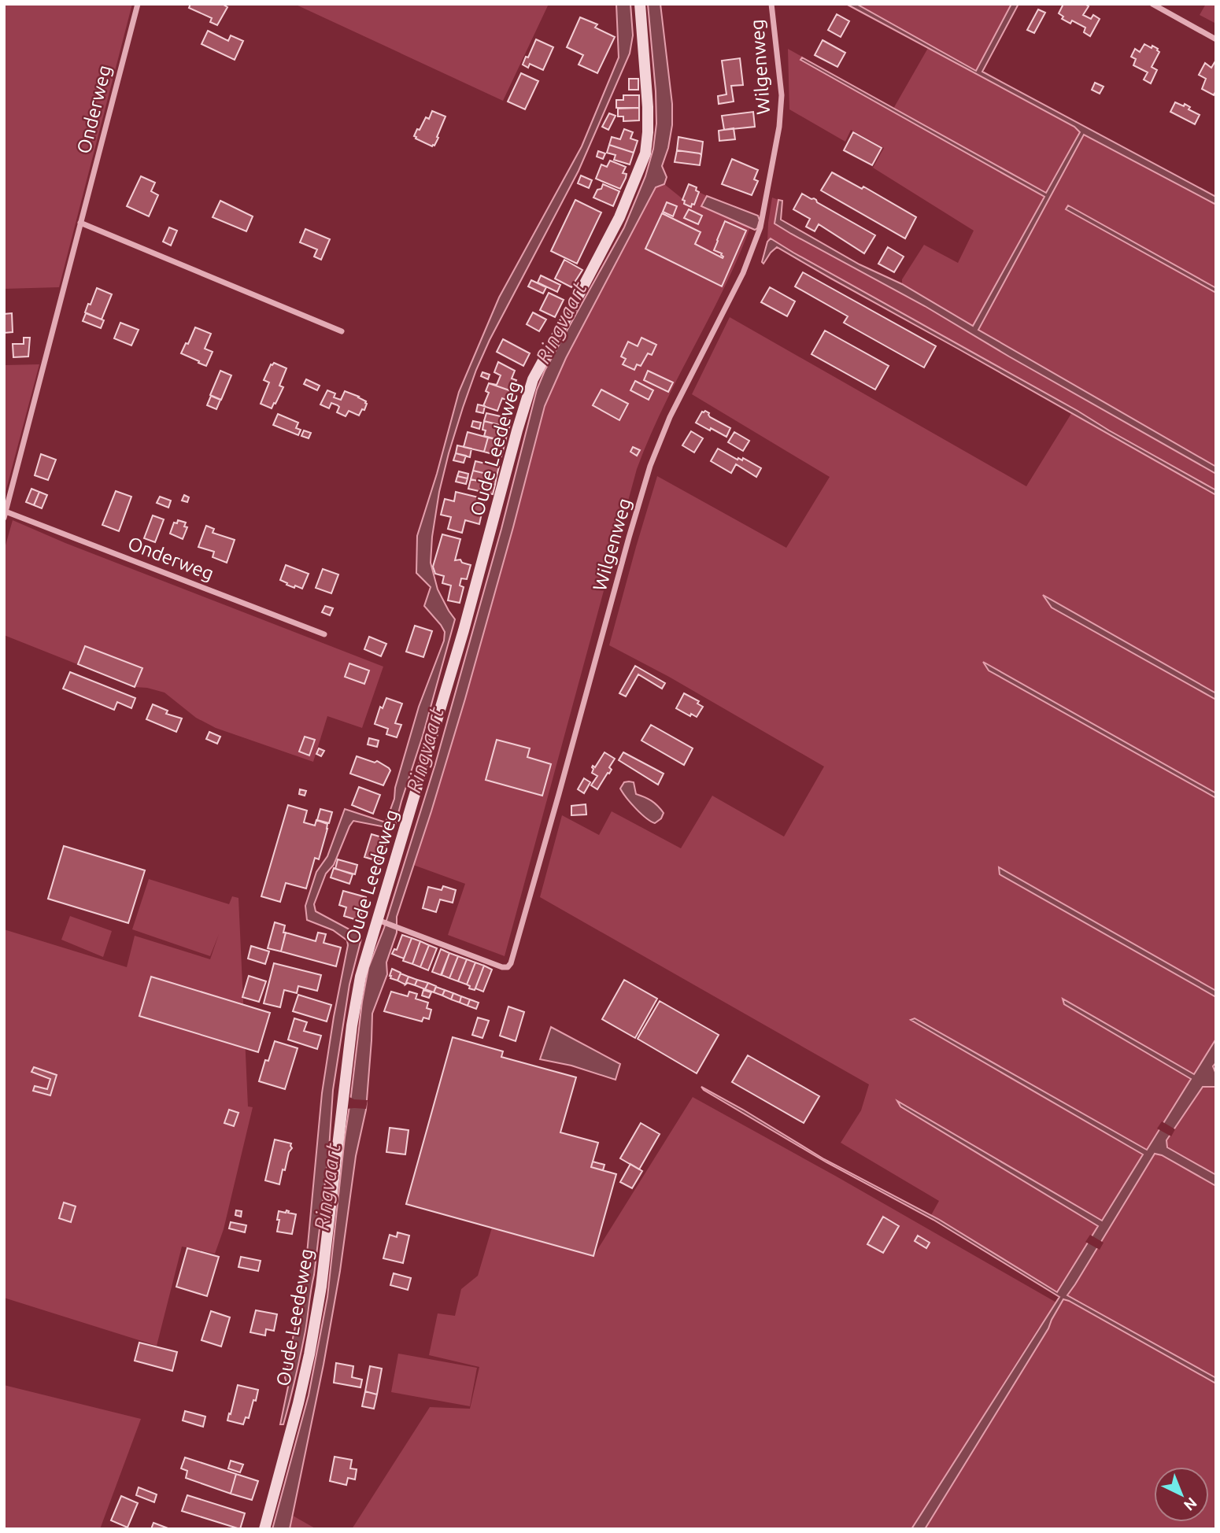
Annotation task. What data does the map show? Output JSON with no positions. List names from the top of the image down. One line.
{"streets":{"street":["Wilgenweg","Onderweg","Oude Leedeweg"]},"crossings":[["Wilgenweg","Oude Leedeweg"]],"water":["Ringvaart"],"north":"bottom right"}
